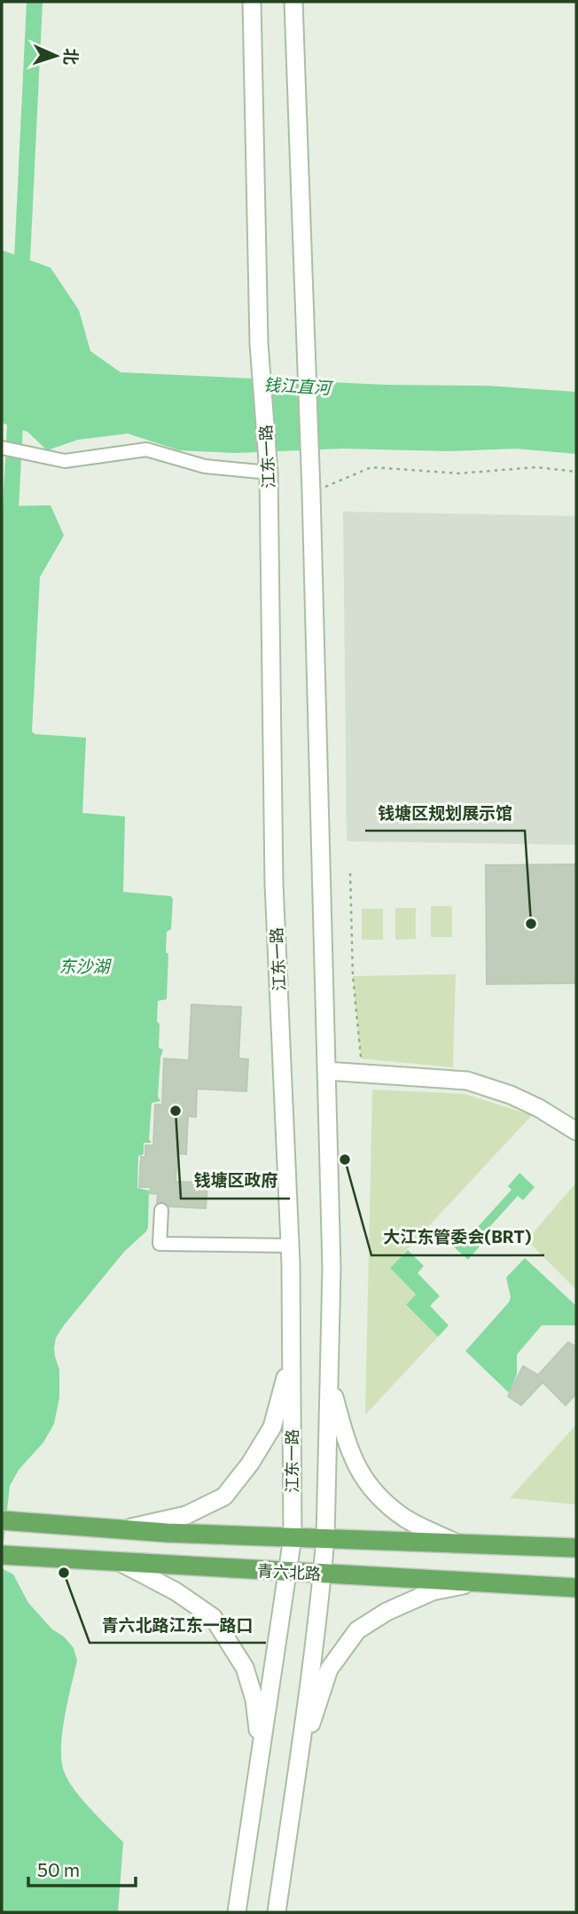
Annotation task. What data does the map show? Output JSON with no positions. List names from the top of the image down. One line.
{"streets":{"main road":["江东一路","青六北路"]},"crossings":[["江东一路","青六北路"]],"water":["钱江直河","东沙湖"],"places":["钱塘区规划展示馆","钱塘区政府","大江东管委会(BRT)","青六北路江东一路口"],"scale_bar":"50 m","north":"right"}
